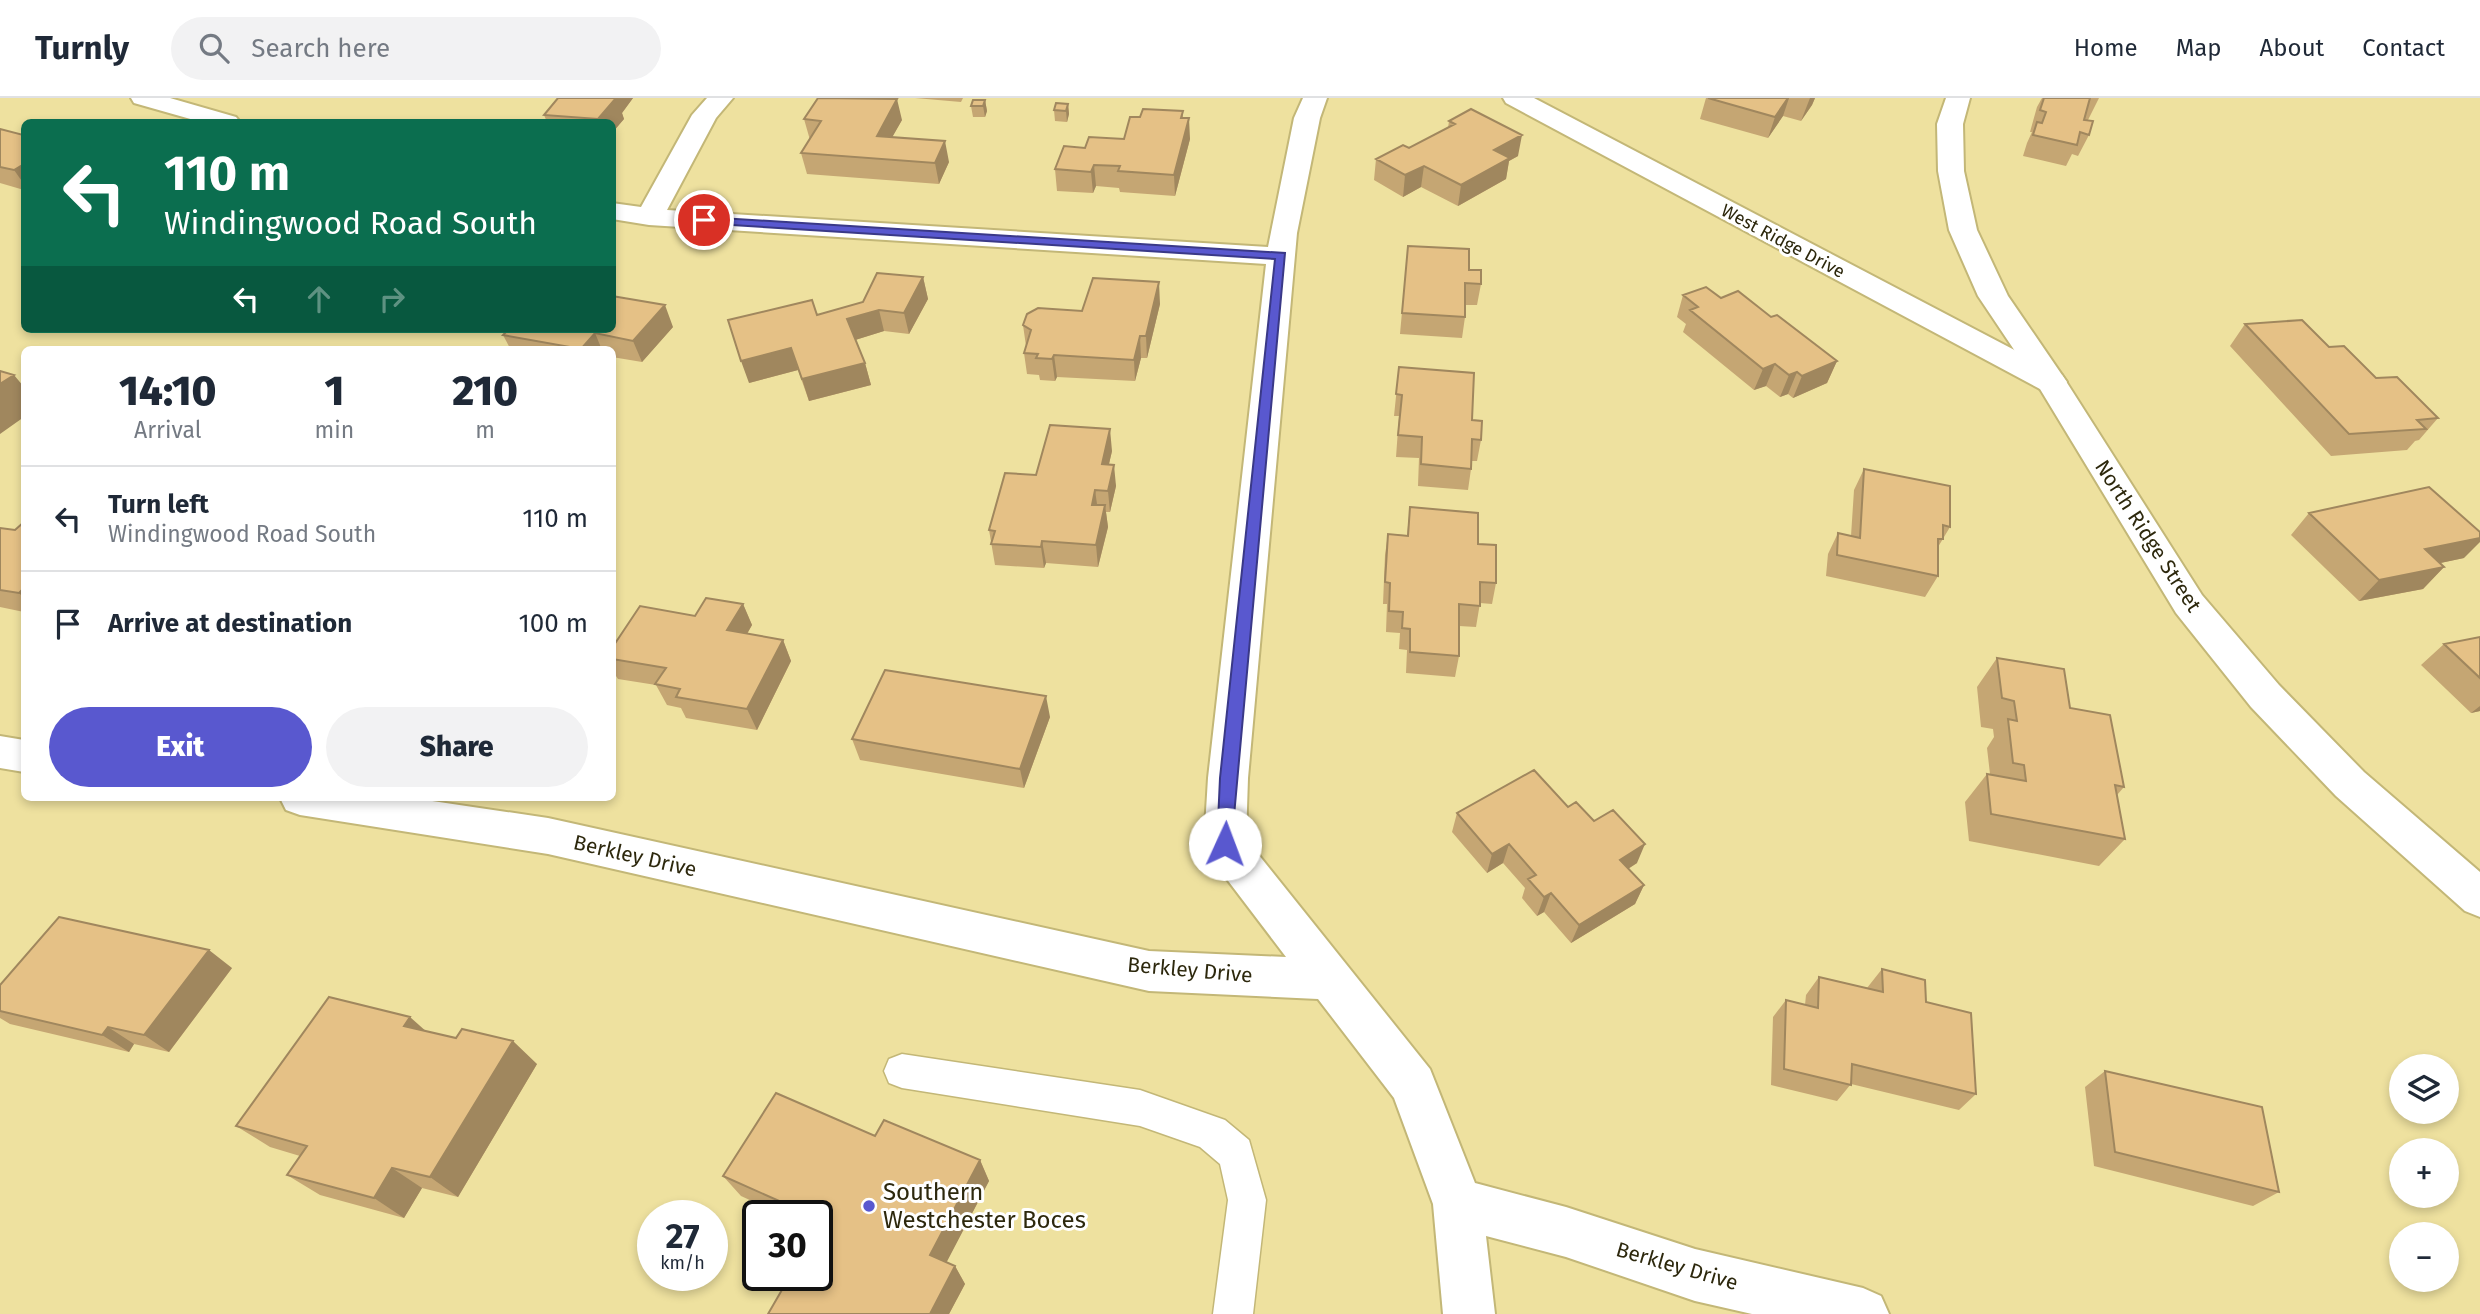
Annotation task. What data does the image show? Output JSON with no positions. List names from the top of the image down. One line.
{"streets":{"street":["West Ridge Drive","North Ridge Street","Berkley Drive"]},"crossings":[["West Ridge Drive","North Ridge Street"]],"places":["Southern Westchester Boces"],"page":{"header":"Turnly","search":"Search here","nav":["Home","Map","About","Contact"],"turn":["110 m","Windingwood Road South"],"eta":["14:10","Arrival","1","min","210","m"],"list":[{"name":"Turn left","note":"Windingwood Road South","value":"110 m"},{"name":"Arrive at destination","value":"100 m"}],"buttons":["Exit","Share"],"map_buttons":["+","−"],"speed":"27 km/h","limit":"30"}}
